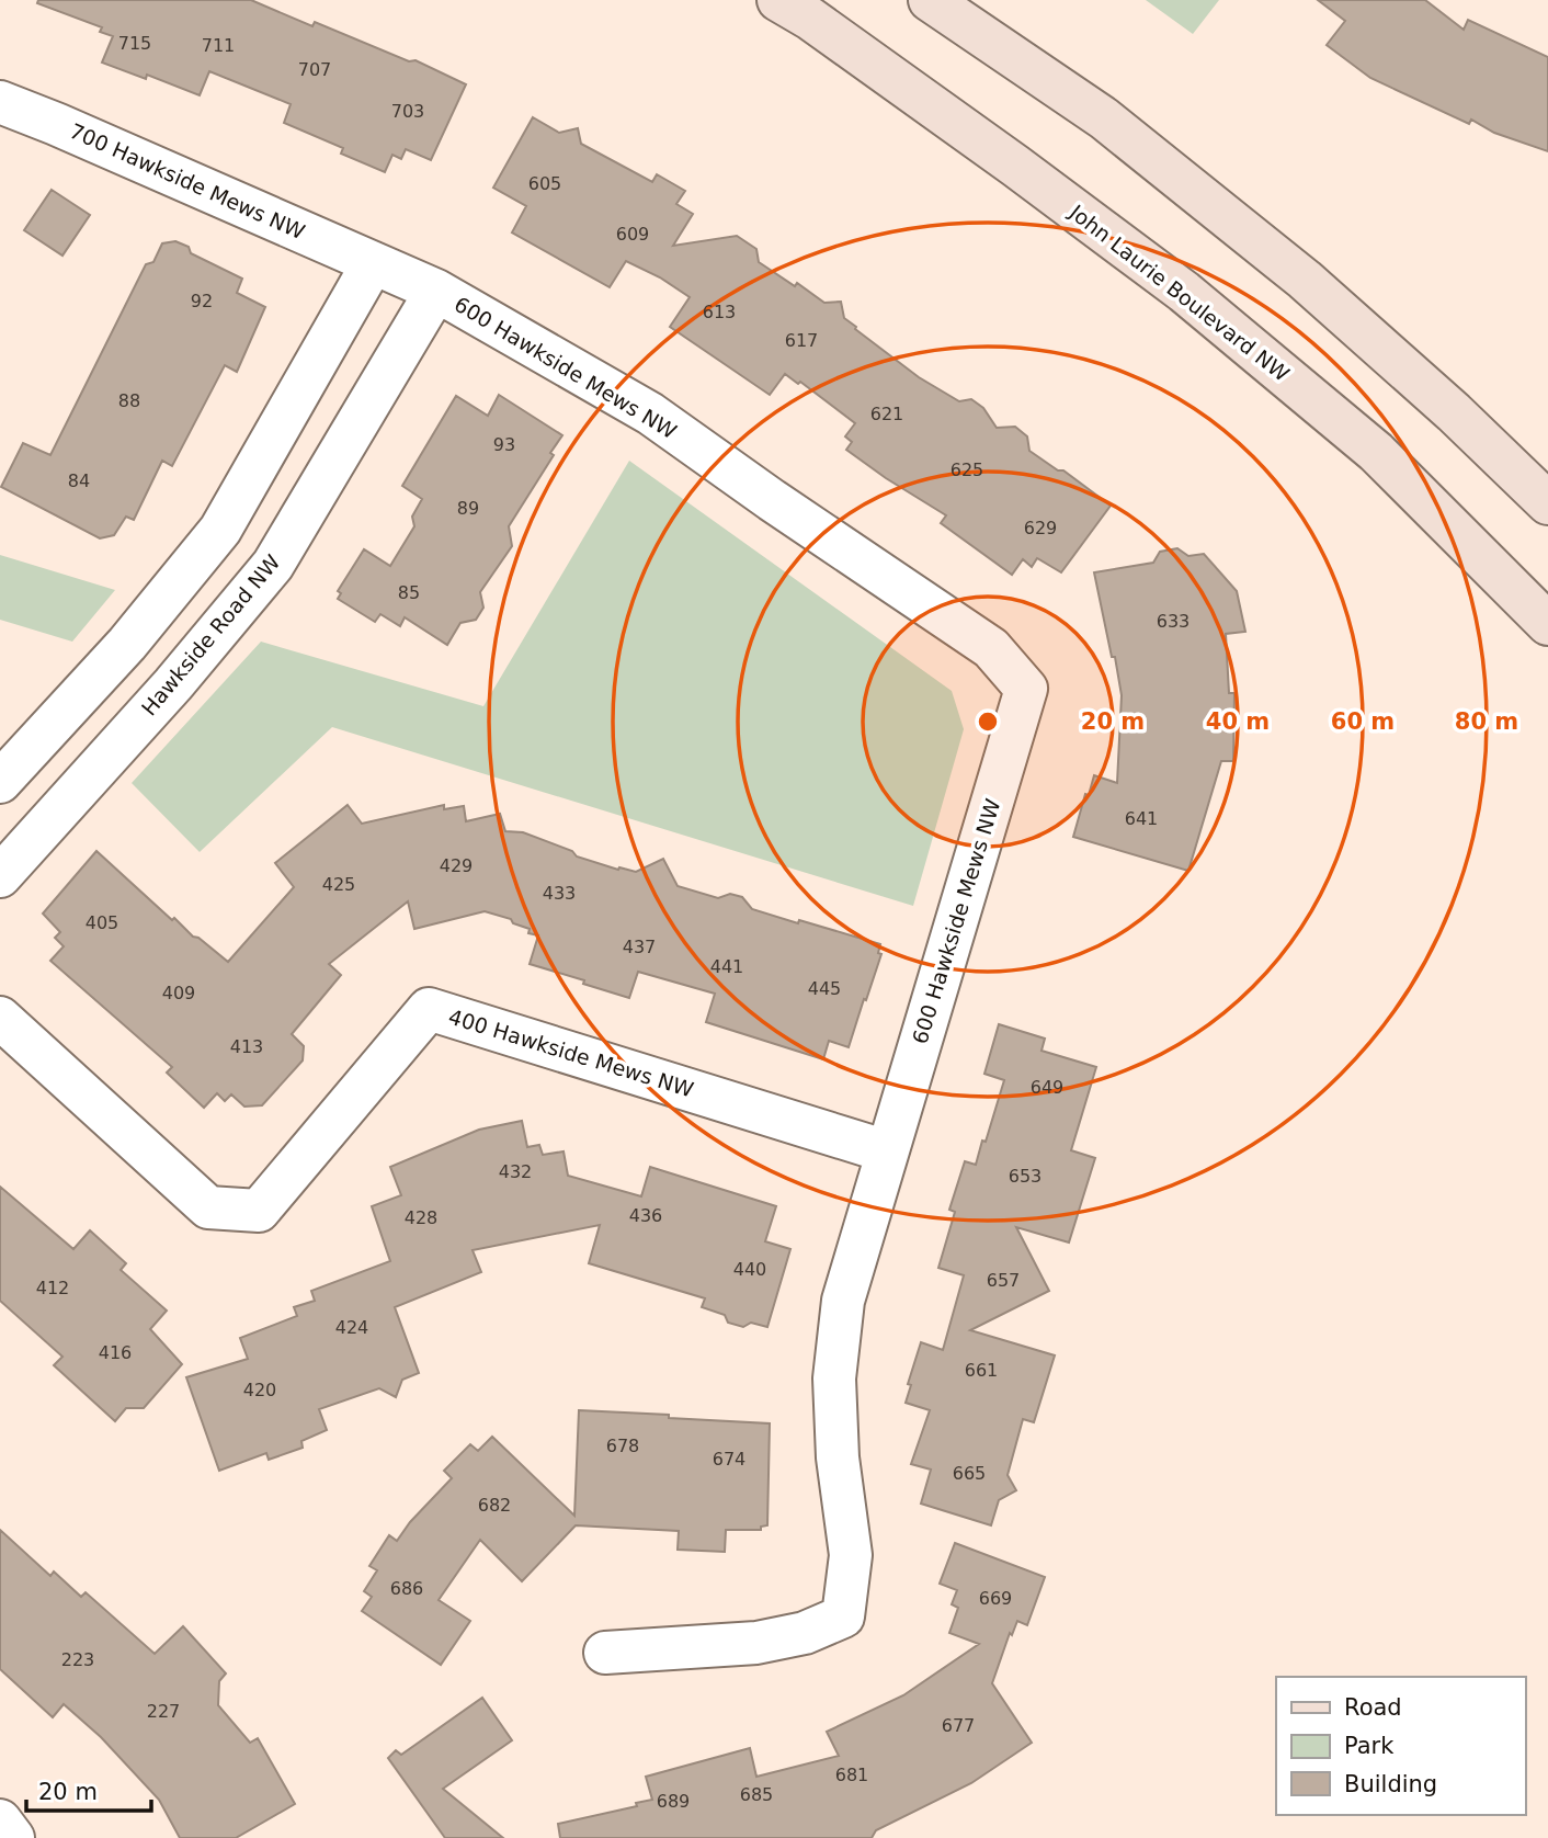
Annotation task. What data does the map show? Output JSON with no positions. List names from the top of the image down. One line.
{"streets":{"main road":["John Laurie Boulevard NW"],"street":["700 Hawkside Mews NW","600 Hawkside Mews NW","Hawkside Road NW","400 Hawkside Mews NW"]},"crossings":[["700 Hawkside Mews NW","600 Hawkside Mews NW"],["700 Hawkside Mews NW","Hawkside Road NW"],["600 Hawkside Mews NW","Hawkside Road NW"],["600 Hawkside Mews NW","400 Hawkside Mews NW"]],"house_numbers":["715","711","707","703","605","609","92","613","617","88","621","93","625","84","89","629","85","633","641","429","425","433","405","437","441","445","409","413","649","432","653","436","428","440","657","412","424","416","661","420","678","674","665","682","686","669","223","227","677","681","685","689"],"legend":["Road","Park","Building"],"scale_bar":"20 m","rings":["20 m","40 m","60 m","80 m"]}
